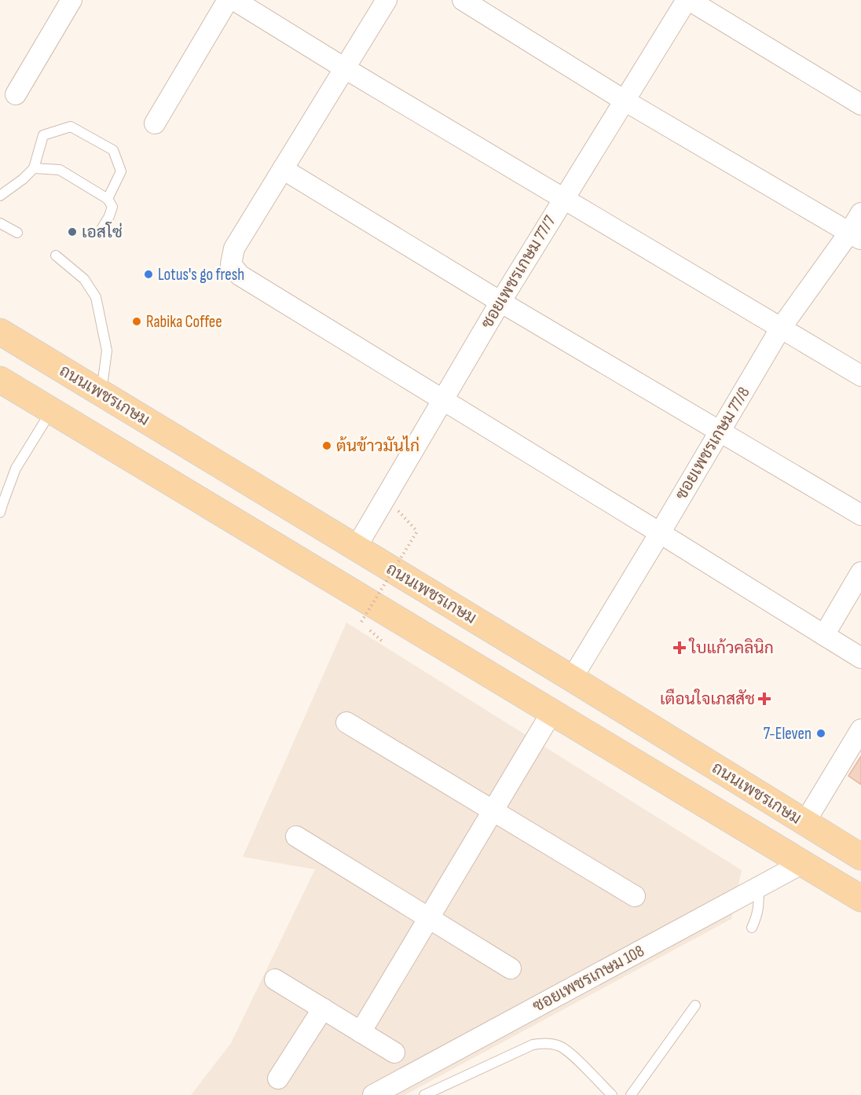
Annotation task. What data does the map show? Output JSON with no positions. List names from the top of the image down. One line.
{"streets":{"main road":["ถนนเพชรเกษม"],"street":["ซอยเพชรเกษม 77/7","ซอยเพชรเกษม 77/8","ซอยเพชรเกษม 108"]},"crossings":[["ซอยเพชรเกษม 77/7","ถนนเพชรเกษม"],["ถนนเพชรเกษม","ซอยเพชรเกษม 77/8"]],"places":{"other":["เอสโซ่","Lotus's go fresh","Rabika Coffee","ต้นข้าวมันไก่","7-Eleven"],"health":["ใบแก้วคลินิก","เตือนใจเภสสัช"]}}
